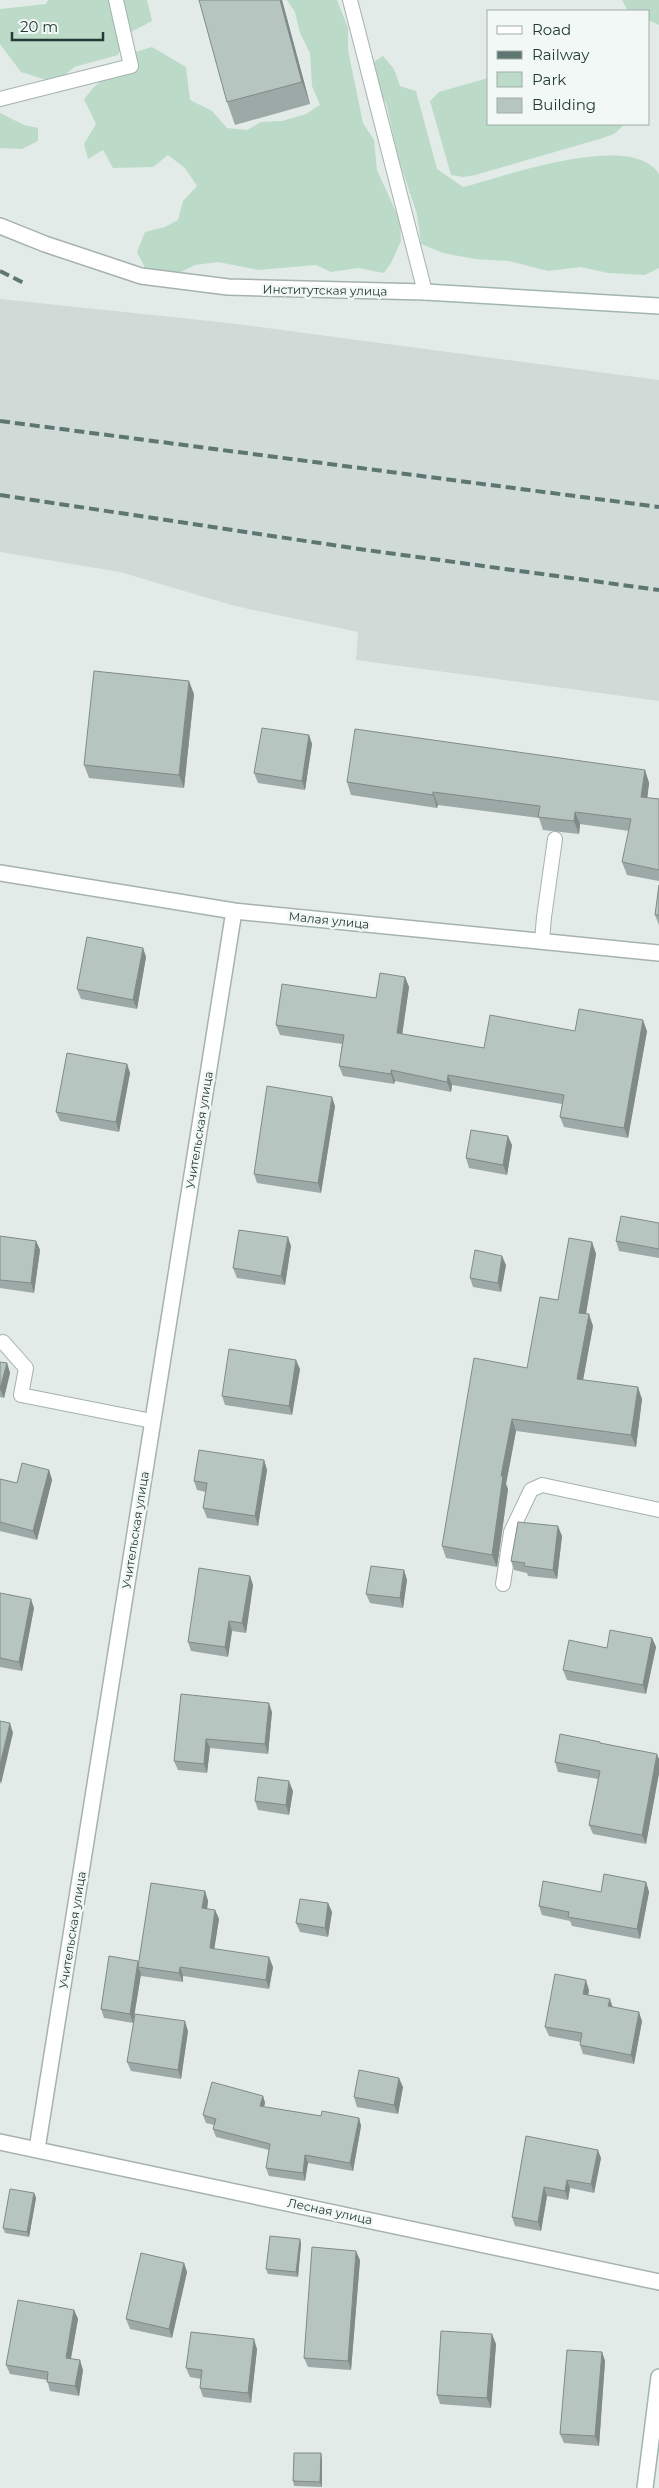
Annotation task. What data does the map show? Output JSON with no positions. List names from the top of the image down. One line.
{"streets":{"street":["Институтская улица","Малая улица","Учительская улица","Лесная улица"]},"crossings":[["Малая улица","Учительская улица"],["Учительская улица","Лесная улица"]],"legend":["Road","Railway","Park","Building"],"scale_bar":"20 m"}
